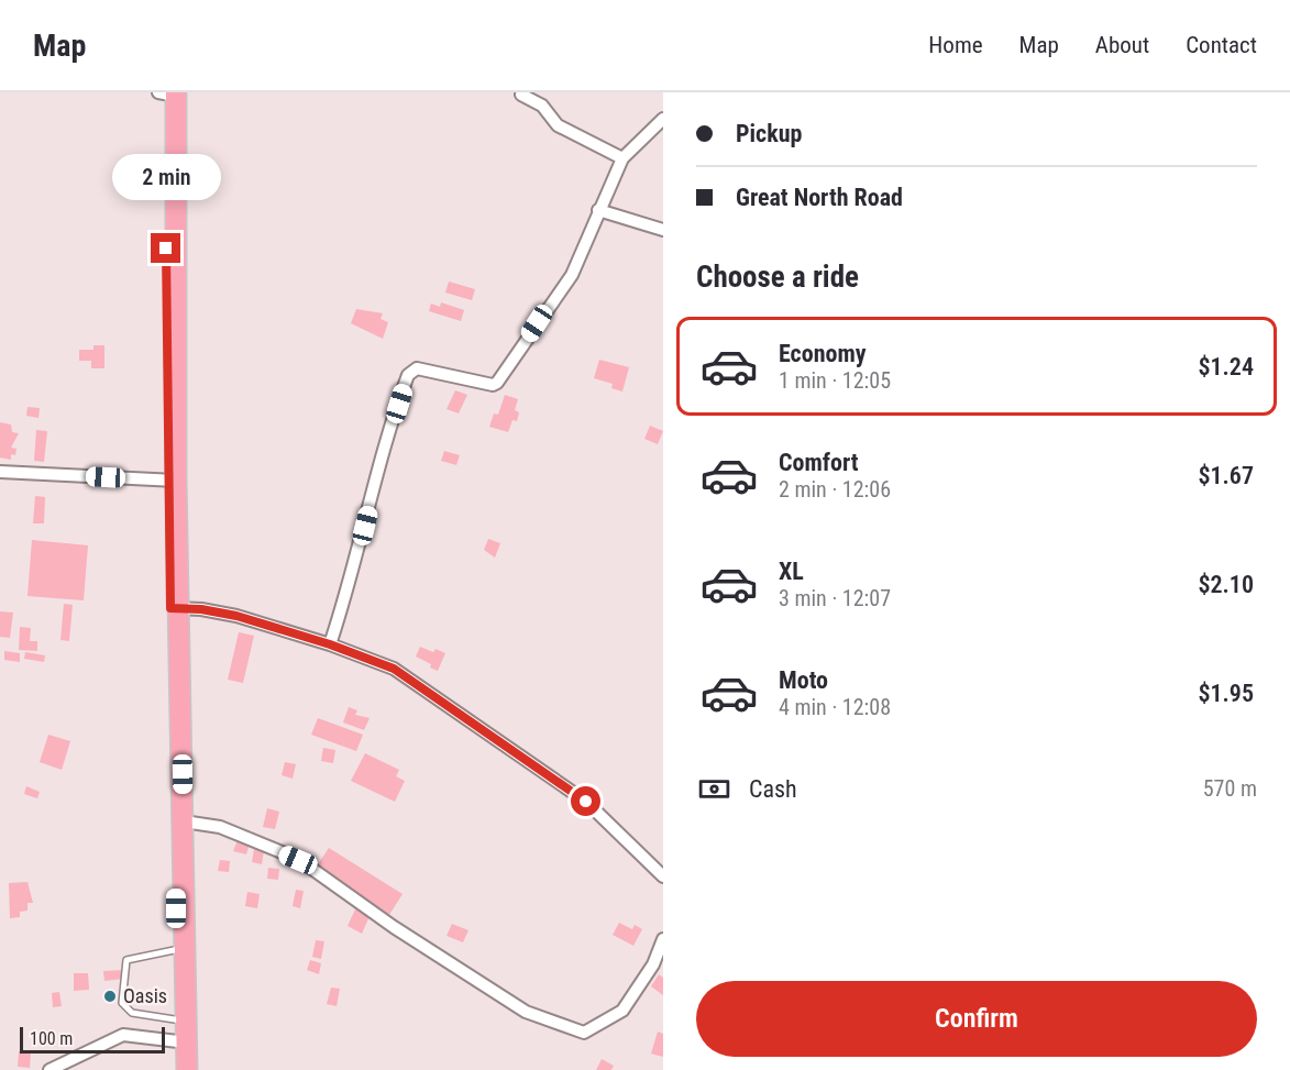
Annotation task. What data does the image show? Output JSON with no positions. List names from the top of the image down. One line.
{"places":["Oasis"],"scale_bar":"100 m","page":{"header":"Map","nav":["Home","Map","About","Contact"],"banner":["Pickup","Great North Road"],"bubble":"2 min","heading":"Choose a ride","list":[{"name":"Economy","note":"1 min · 12:05","value":"$1.24"},{"name":"Comfort","note":"2 min · 12:06","value":"$1.67"},{"name":"XL","note":"3 min · 12:07","value":"$2.10"},{"name":"Moto","note":"4 min · 12:08","value":"$1.95"}],"pay":["Cash","570 m"],"buttons":"Confirm","scale":"100 m"}}
